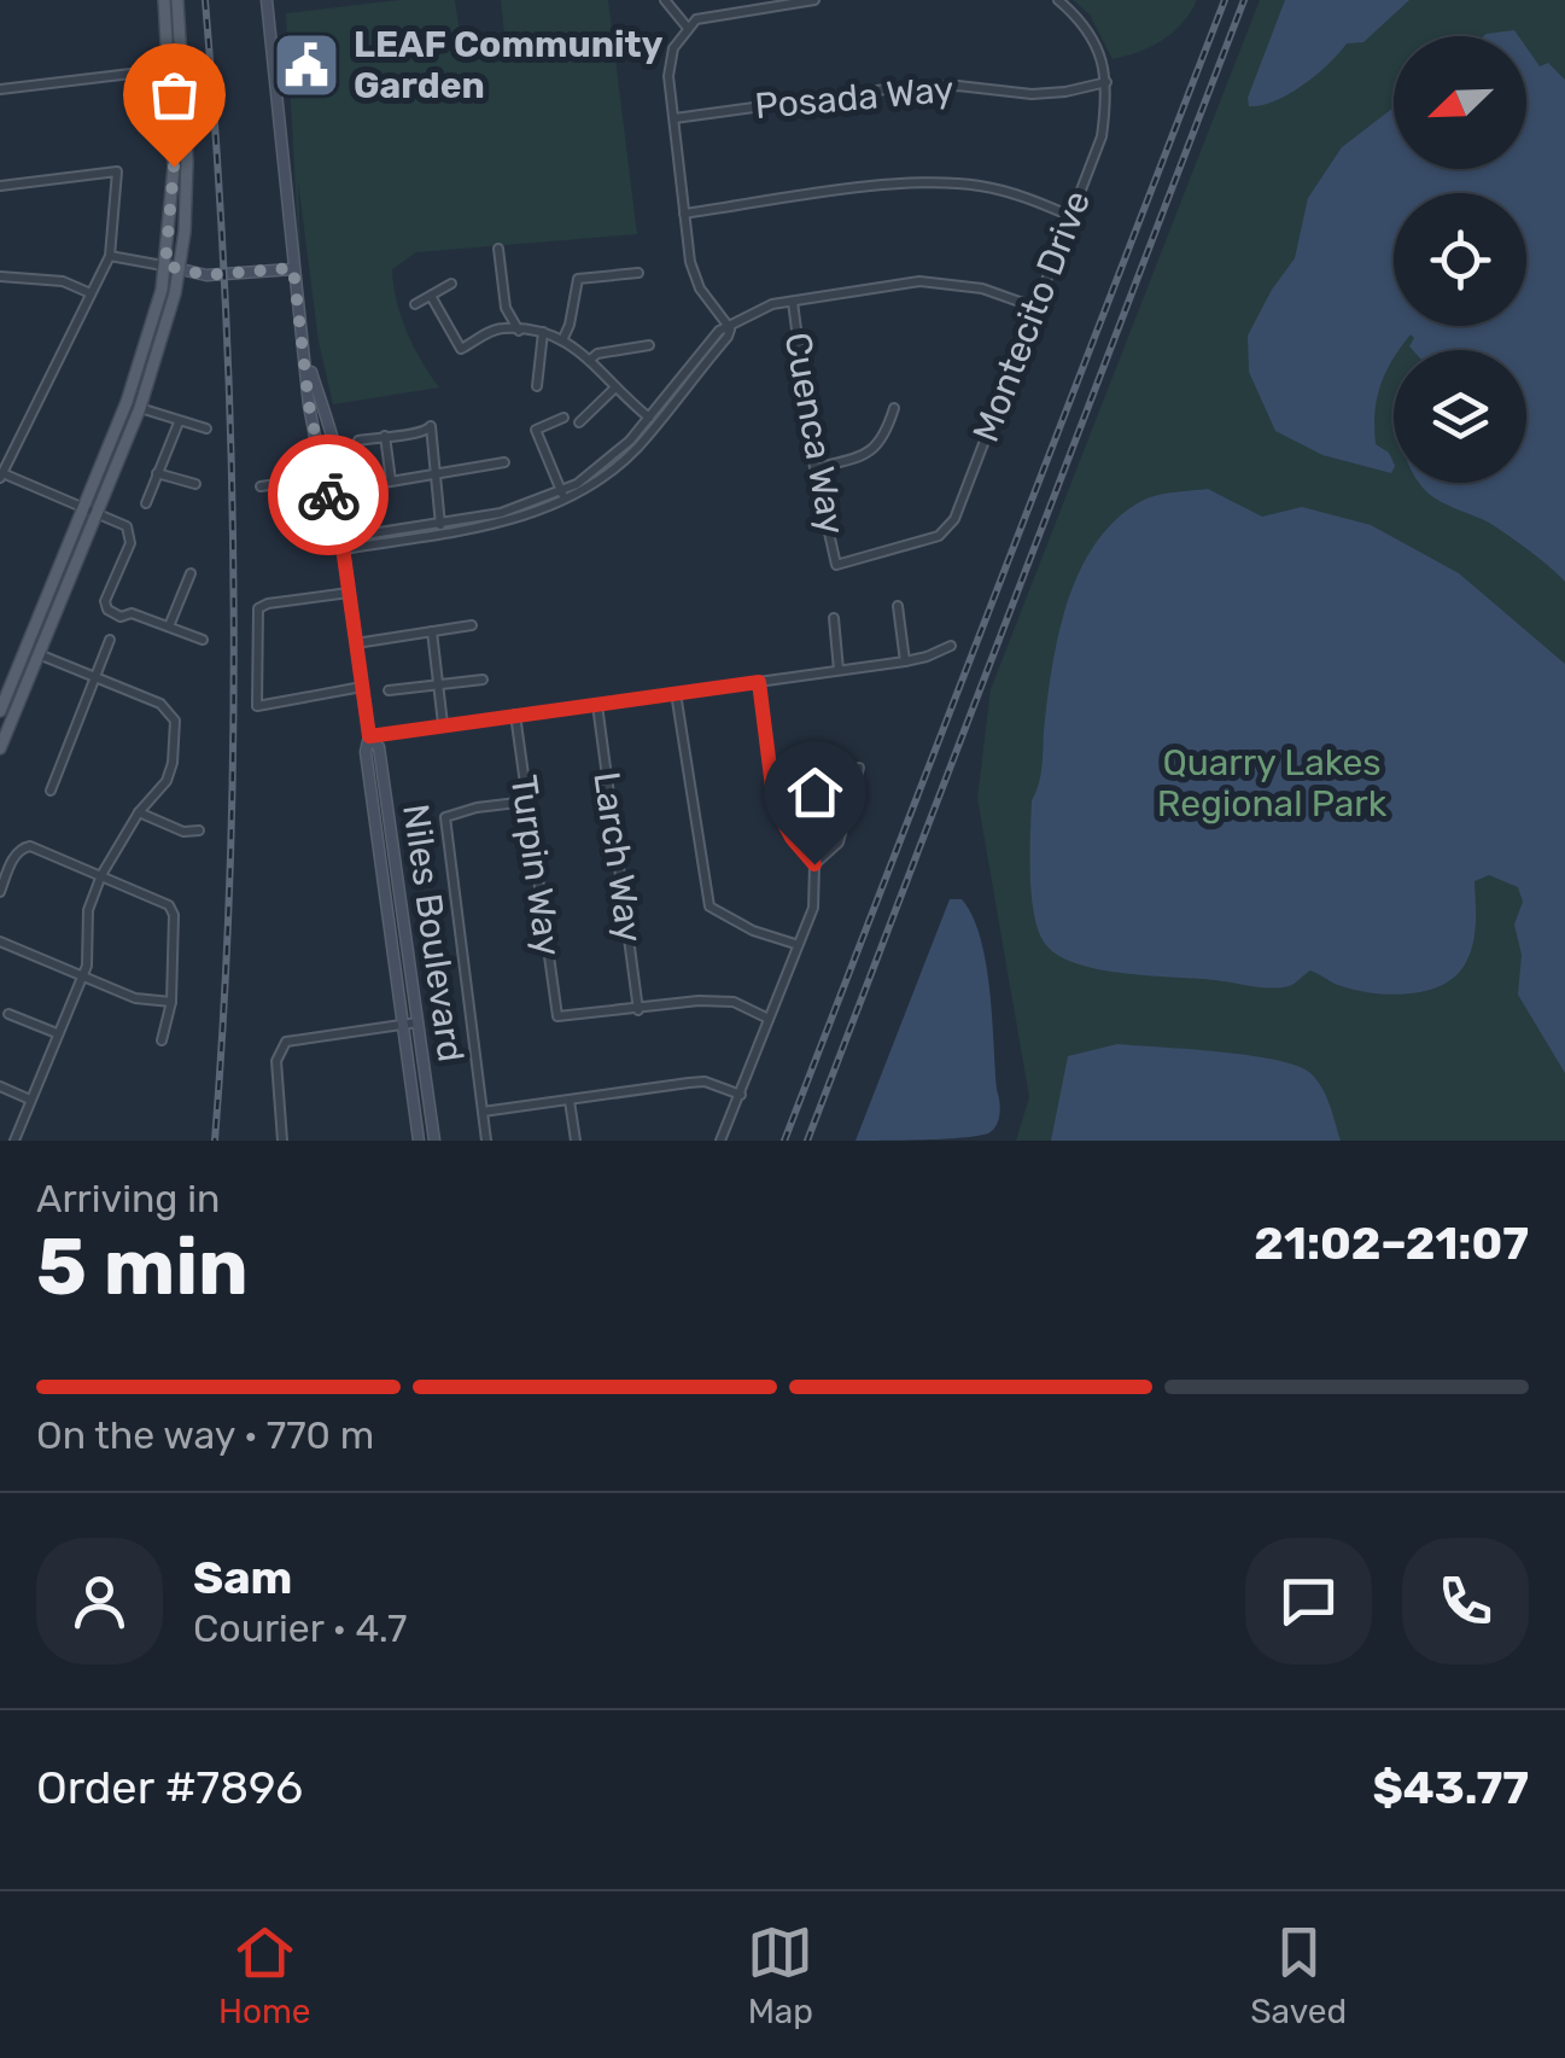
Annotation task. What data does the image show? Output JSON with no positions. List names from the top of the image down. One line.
{"streets":{"main road":["Niles Boulevard"],"street":["Posada Way","Montecito Drive","Cuenca Way","Larch Way","Turpin Way"]},"crossings":[["Posada Way","Montecito Drive"],["Montecito Drive","Cuenca Way"],["Larch Way","Turpin Way"]],"parks":["Quarry Lakes Regional Park"],"places":{"public building":["LEAF Community Garden"]},"north":"bottom left","page":{"heading":["5 min","Arriving in","21:02–21:07"],"panel":["Sam","Courier · 4.7","Order #7896","$43.77"],"bar":"On the way · 770 m","tabs":["Home","Map","Saved"]}}
